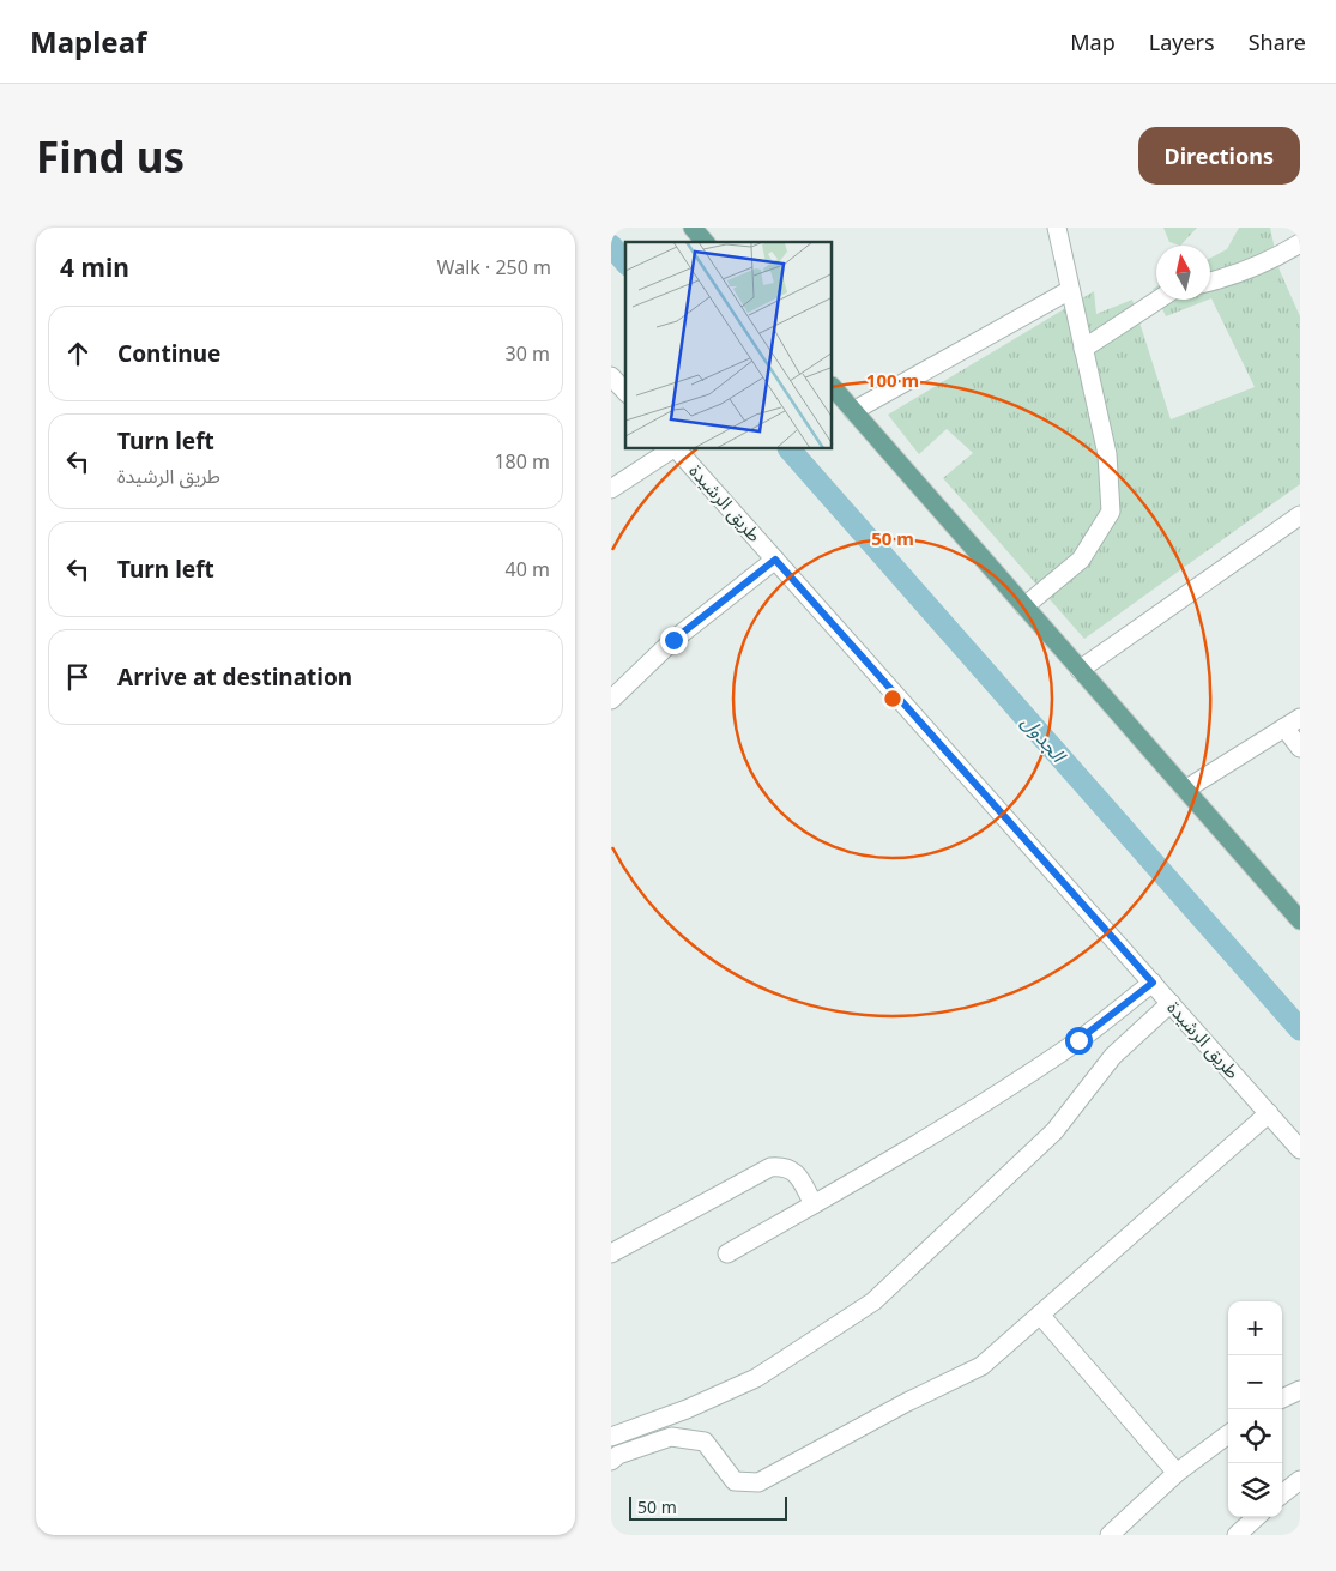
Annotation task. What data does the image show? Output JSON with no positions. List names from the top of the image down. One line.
{"streets":{"street":["طريق الرشيدة"]},"water":["الجدول"],"scale_bar":"50 m","north":"top","page":{"header":"Mapleaf","nav":["Map","Layers","Share"],"buttons":"Directions","title":"Find us","heading":["4 min","Walk · 250 m"],"list":[["Continue","30 m"],["Turn left","طريق الرشيدة","180 m"],["Turn left","40 m"],"Arrive at destination"],"map_buttons":["+","−"],"scale":"50 m"},"rings":["100 m","50 m"]}
